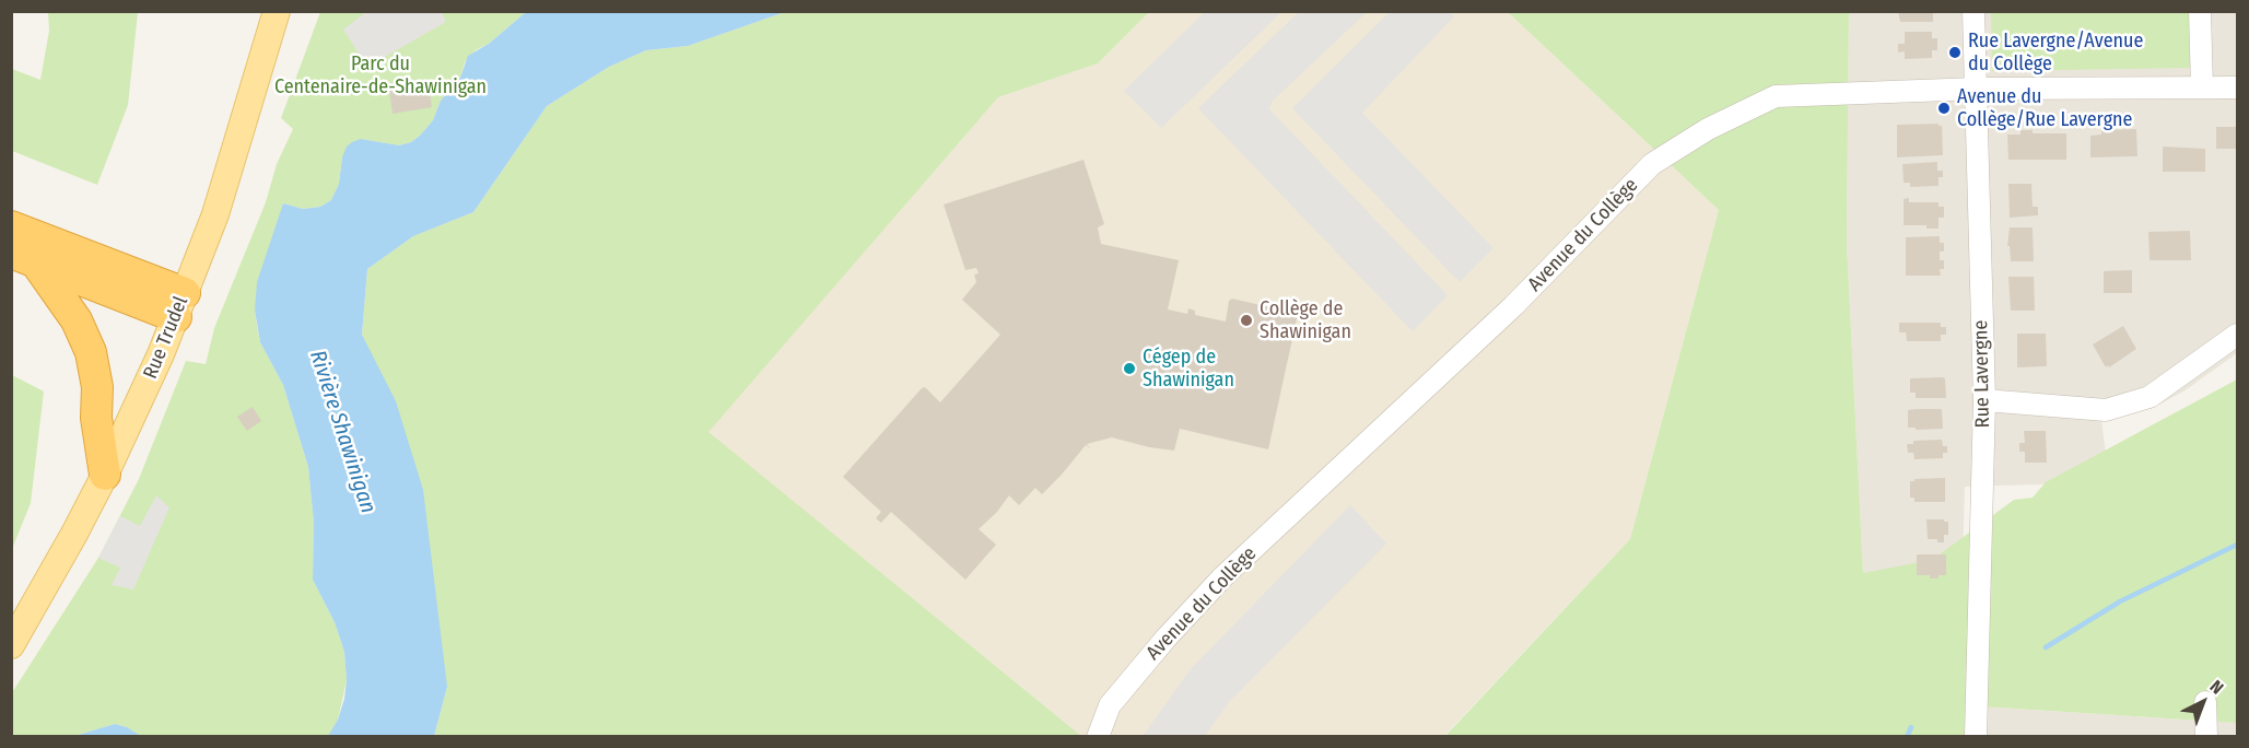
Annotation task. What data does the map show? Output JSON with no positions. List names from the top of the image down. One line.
{"streets":{"main road":["Rue Trudel"],"street":["Avenue du Collège","Rue Lavergne"]},"crossings":[["Avenue du Collège","Rue Lavergne"]],"water":["Rivière Shawinigan"],"parks":["Parc du Centenaire-de-Shawinigan"],"places":["Rue Lavergne/Avenue du Collège","Avenue du Collège/Rue Lavergne","Collège de Shawinigan","Cégep de Shawinigan"],"north":"top right"}
